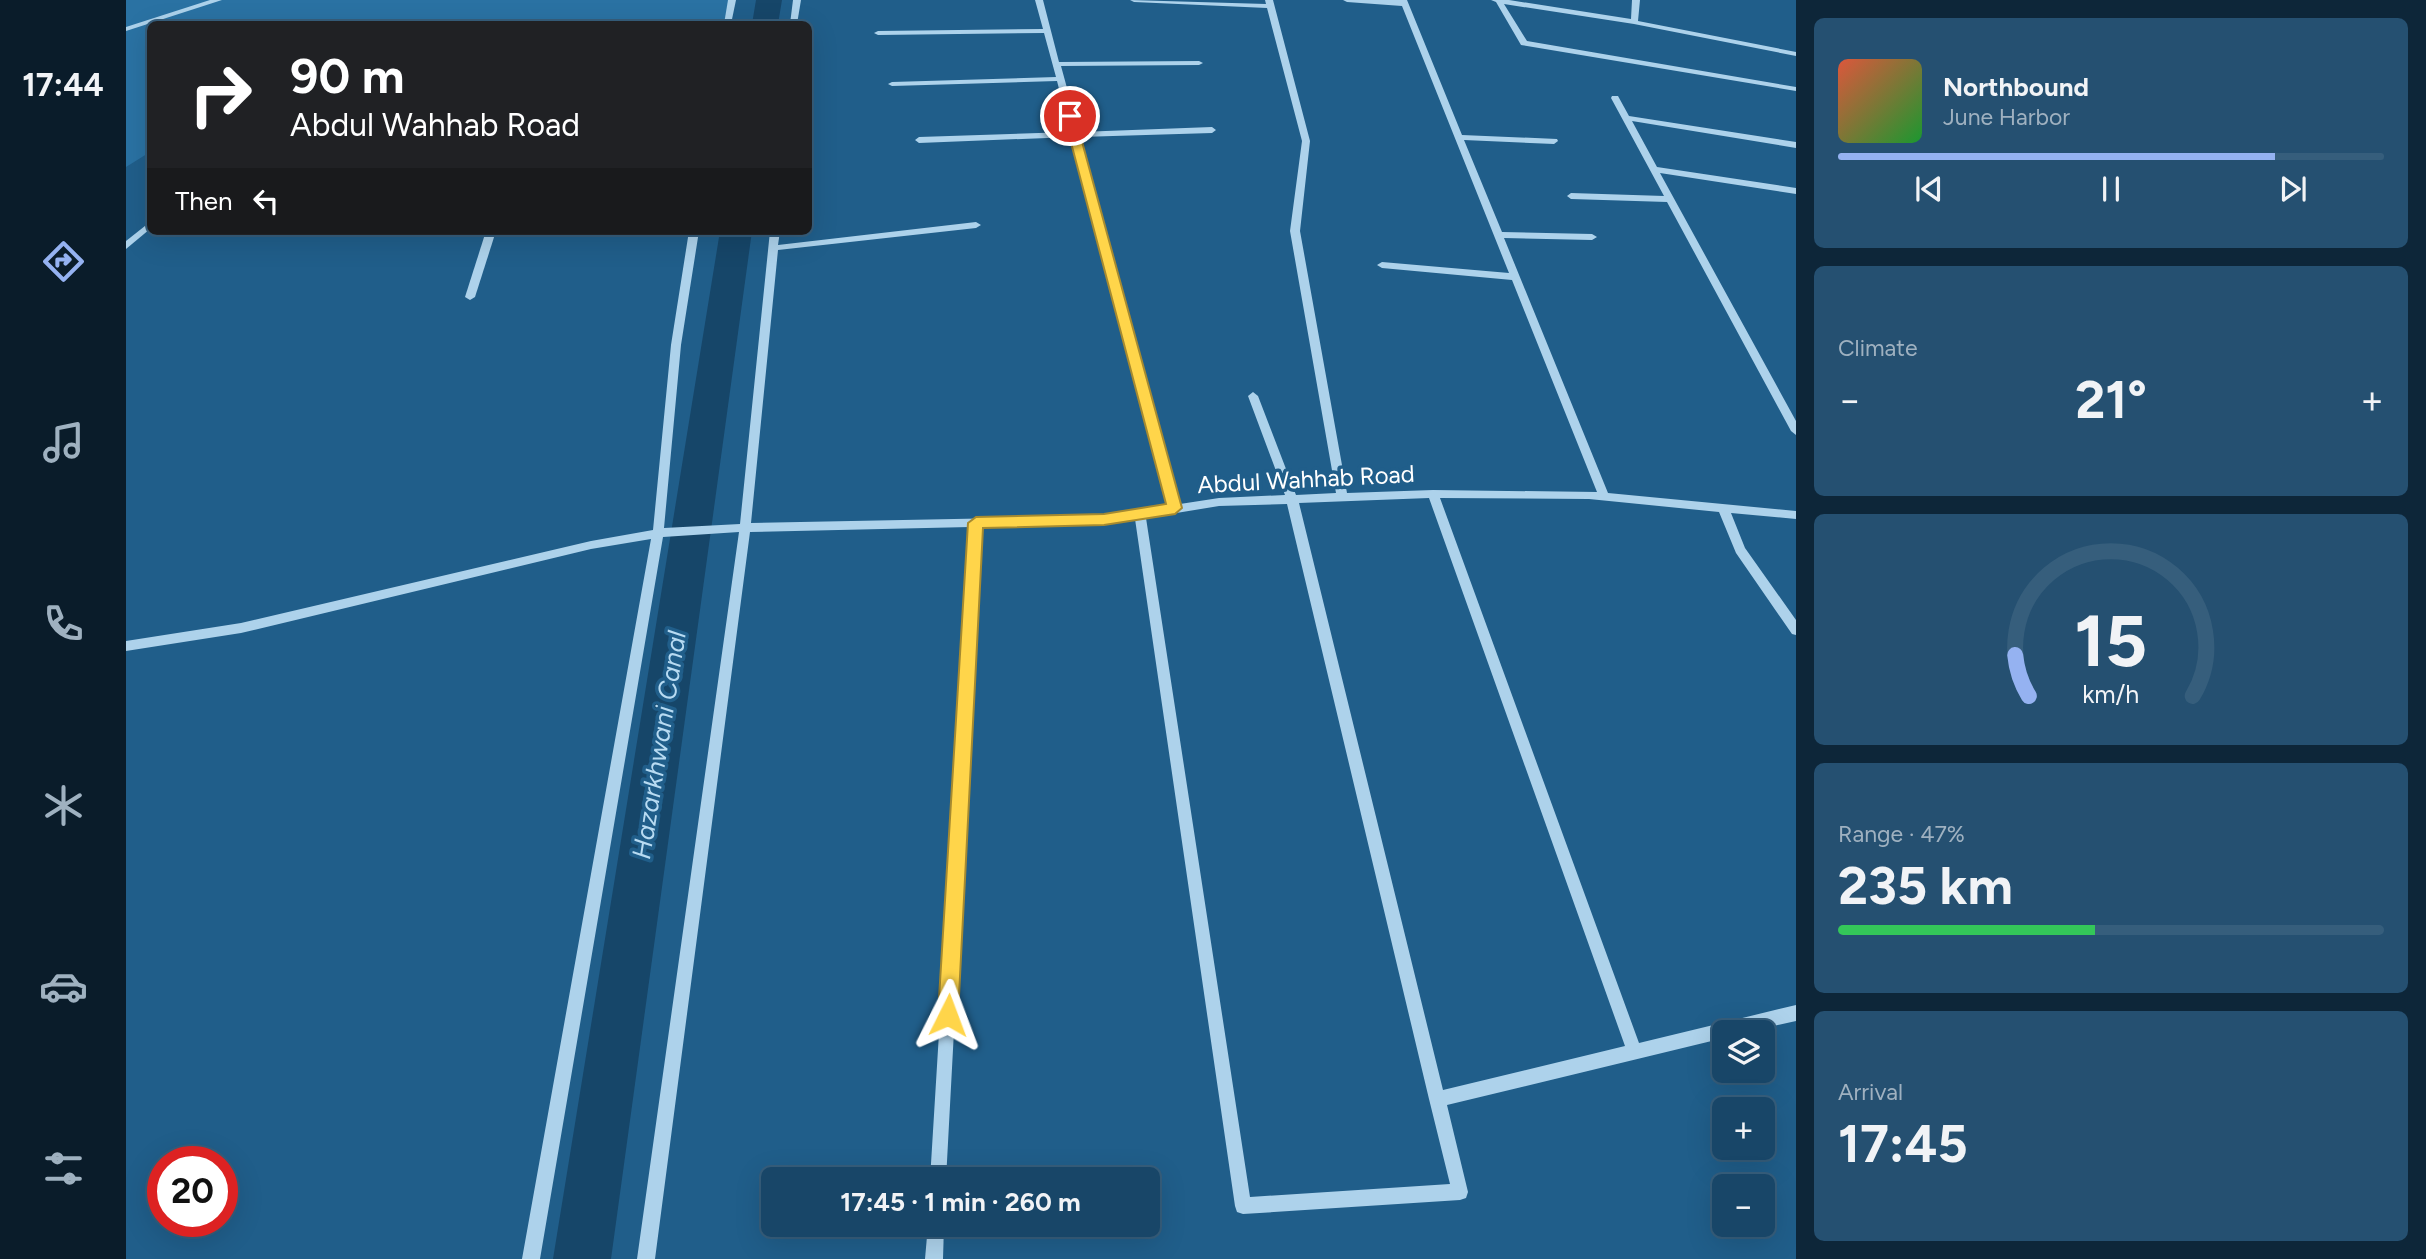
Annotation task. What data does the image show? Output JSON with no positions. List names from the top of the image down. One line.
{"streets":{"street":["Abdul Wahhab Road"]},"water":["Hazarkhwani Canal"],"page":{"tabs":"17:44","turn":["90 m","Abdul Wahhab Road"],"song":["Northbound","June Harbor"],"then":"Then","tile":["Climate",["Range · 47%","235 km"],["Arrival","17:45"]],"heat":["−","21°","+"],"map_buttons":["+","−"],"limit":"20","trip":"17:45 · 1 min · 260 m","gauge":["15","km/h"]}}
